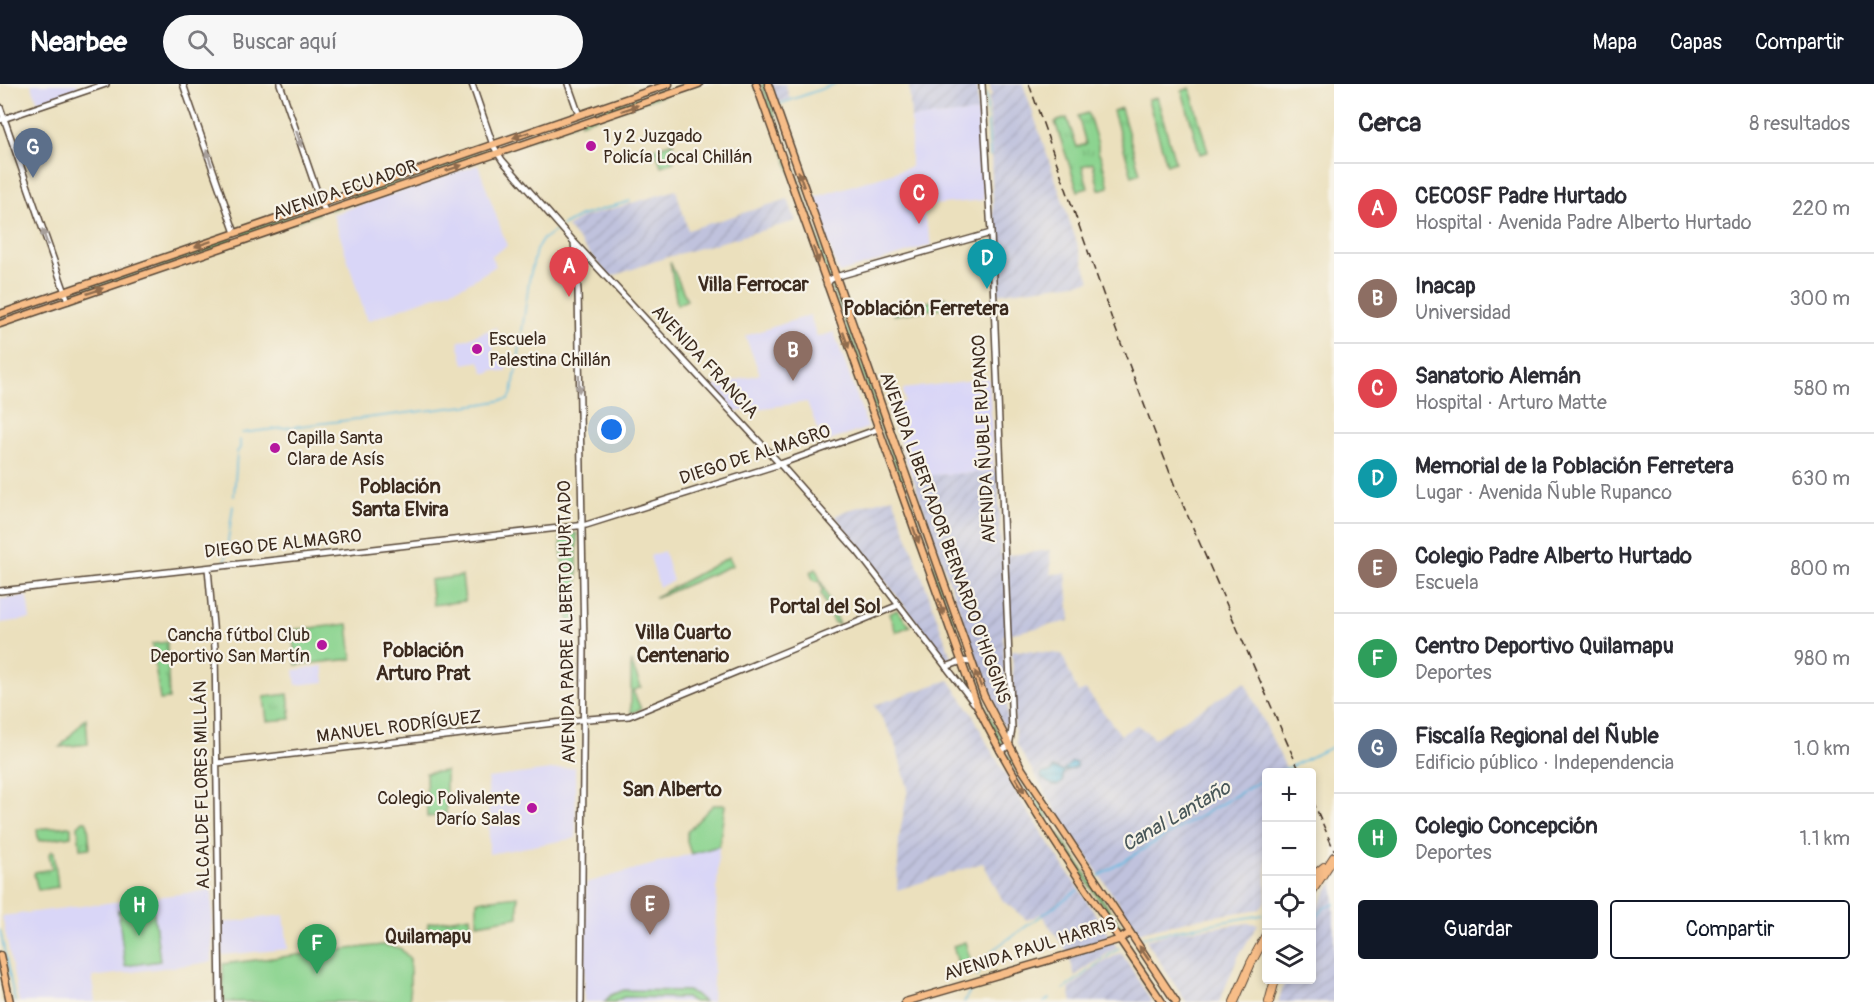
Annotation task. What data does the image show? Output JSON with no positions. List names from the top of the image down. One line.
{"streets":{"main road":["AVENIDA ECUADOR","AVENIDA LIBERTADOR BERNARDO O'HIGGINS","AVENIDA PAUL HARRIS"],"street":["AVENIDA FRANCIA","AVENIDA ÑUBLE RUPANCO","DIEGO DE ALMAGRO","AVENIDA PADRE ALBERTO HURTADO","MANUEL RODRÍGUEZ","ALCALDE FLORES MILLÁN"]},"crossings":[["AVENIDA ECUADOR","AVENIDA FRANCIA"],["AVENIDA FRANCIA","DIEGO DE ALMAGRO"],["AVENIDA FRANCIA","AVENIDA LIBERTADOR BERNARDO O'HIGGINS"],["AVENIDA FRANCIA","AVENIDA PADRE ALBERTO HURTADO"],["AVENIDA FRANCIA","MANUEL RODRÍGUEZ"],["AVENIDA ÑUBLE RUPANCO","AVENIDA LIBERTADOR BERNARDO O'HIGGINS"],["DIEGO DE ALMAGRO","AVENIDA LIBERTADOR BERNARDO O'HIGGINS"],["DIEGO DE ALMAGRO","AVENIDA PADRE ALBERTO HURTADO"],["DIEGO DE ALMAGRO","ALCALDE FLORES MILLÁN"],["AVENIDA LIBERTADOR BERNARDO O'HIGGINS","AVENIDA PAUL HARRIS"],["AVENIDA PADRE ALBERTO HURTADO","MANUEL RODRÍGUEZ"],["MANUEL RODRÍGUEZ","ALCALDE FLORES MILLÁN"]],"one_way":["AVENIDA PADRE ALBERTO HURTADO"],"districts":["Villa Ferrocar","Población Ferretera","Población Santa Elvira","Portal del Sol","Villa Cuarto Centenario","Población Arturo Prat","San Alberto","Quilamapu"],"water":["Canal Lantaño"],"places":["1 y 2 Juzgado Policía Local Chillán","Escuela Palestina Chillán","Capilla Santa Clara de Asís","Cancha fútbol Club Deportivo San Martín","Colegio Polivalente Darío Salas"],"page":{"header":"Nearbee","search":"Buscar aquí","nav":["Mapa","Capas","Compartir"],"heading":["Cerca","8 resultados"],"pins":["G","C","D","A","B","E","H","F"],"list":[{"mark":"A","name":"CECOSF Padre Hurtado","note":"Hospital · Avenida Padre Alberto Hurtado","value":"220 m"},{"mark":"B","name":"Inacap","note":"Universidad","value":"300 m"},{"mark":"C","name":"Sanatorio Alemán","note":"Hospital · Arturo Matte","value":"580 m"},{"mark":"D","name":"Memorial de la Población Ferretera","note":"Lugar · Avenida Ñuble Rupanco","value":"630 m"},{"mark":"E","name":"Colegio Padre Alberto Hurtado","note":"Escuela","value":"800 m"},{"mark":"F","name":"Centro Deportivo Quilamapu","note":"Deportes","value":"980 m"},{"mark":"G","name":"Fiscalía Regional del Ñuble","note":"Edificio público · Independencia","value":"1.0 km"},{"mark":"H","name":"Colegio Concepción","note":"Deportes","value":"1.1 km"}],"map_buttons":["+","−"],"buttons":["Guardar","Compartir"]}}
